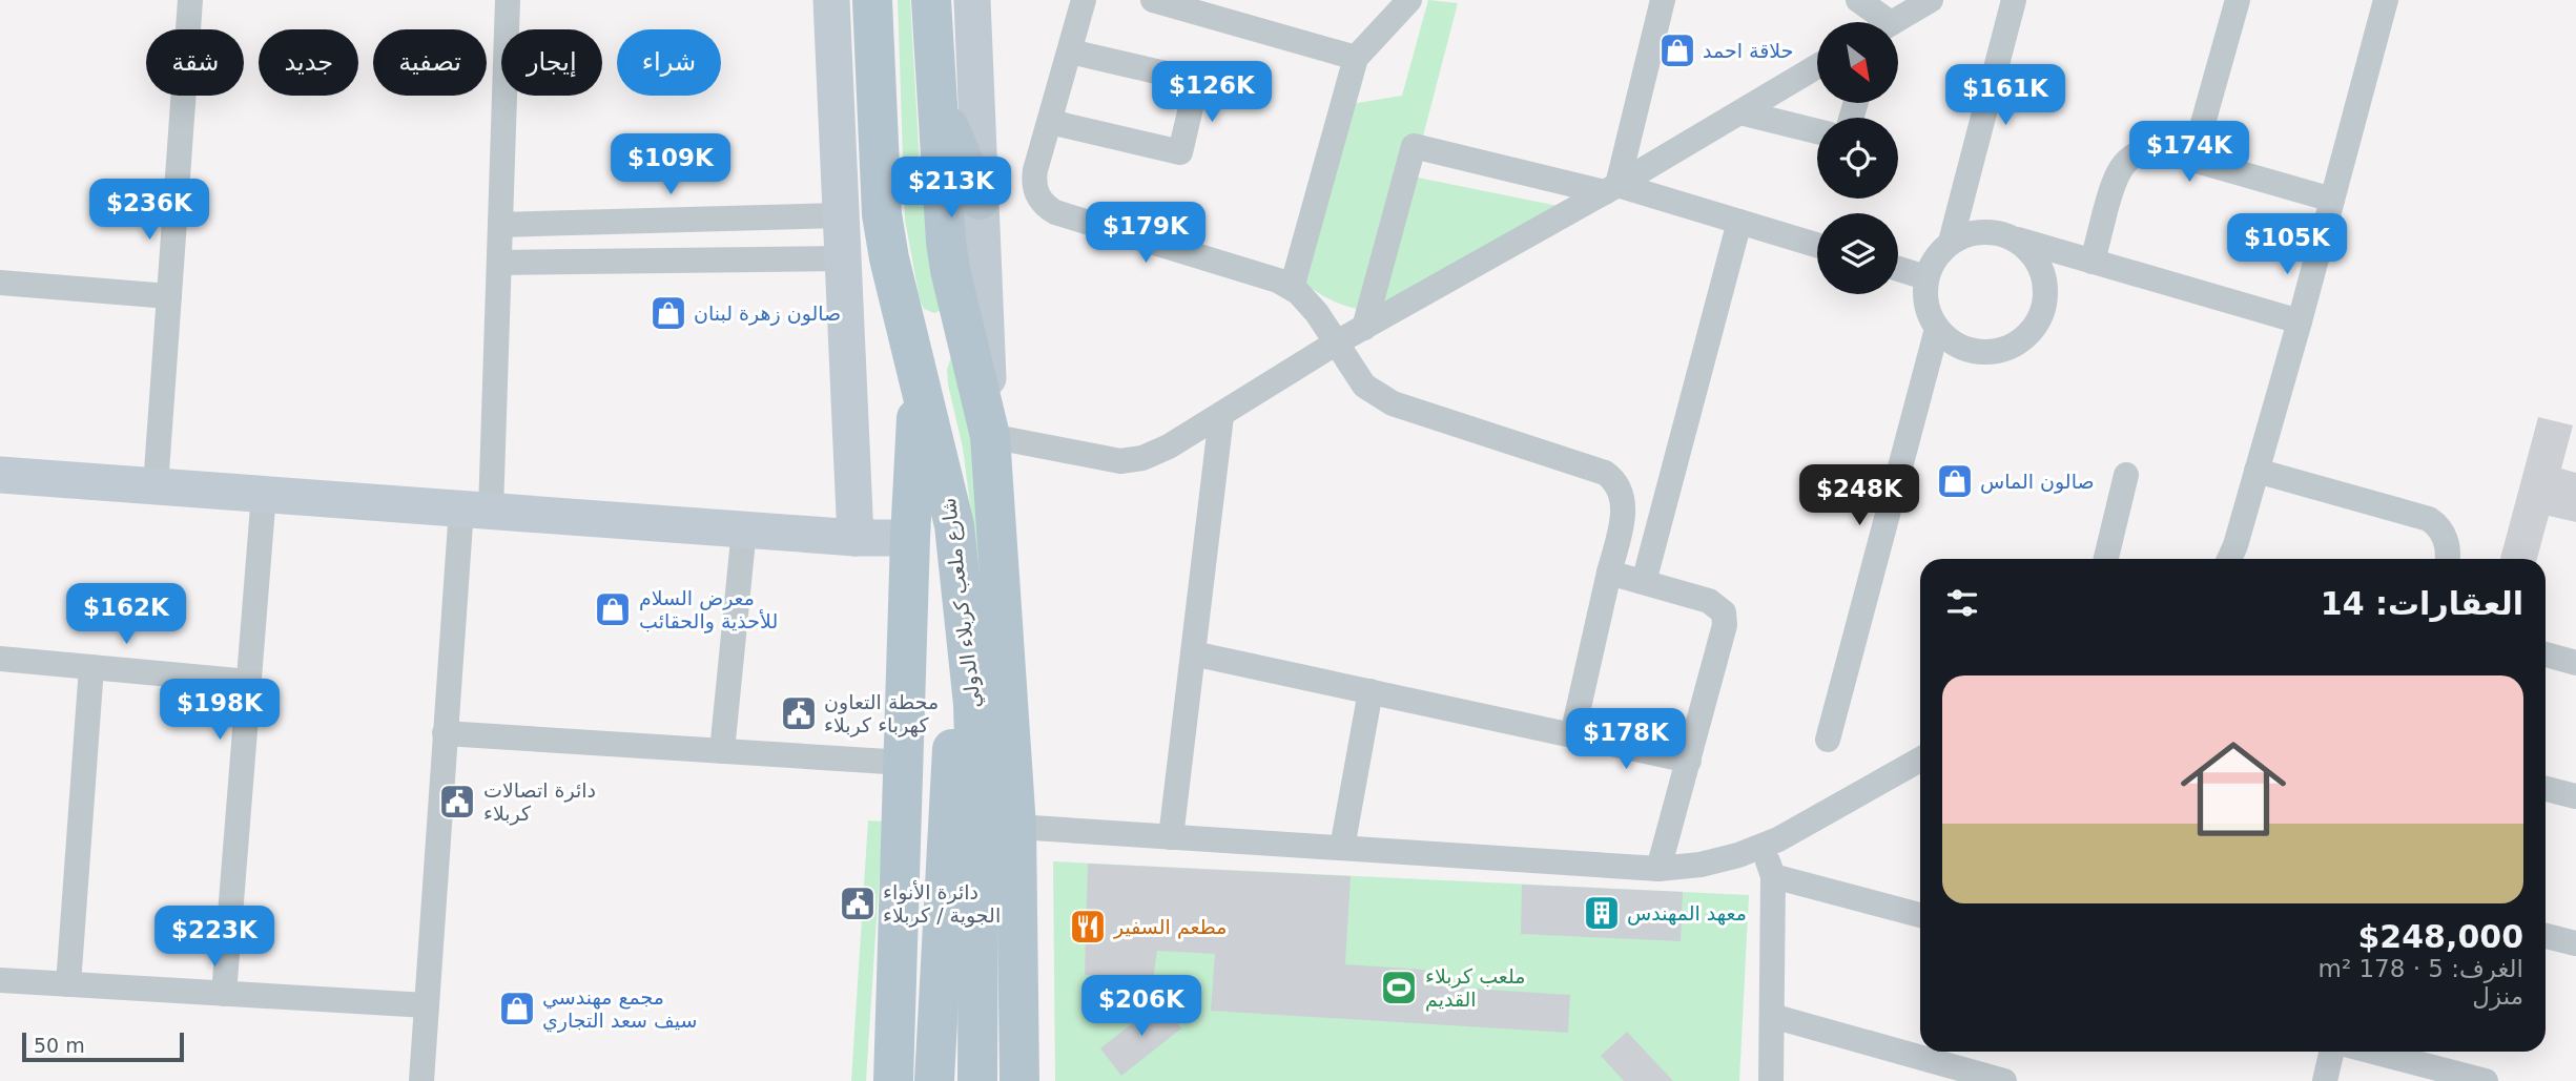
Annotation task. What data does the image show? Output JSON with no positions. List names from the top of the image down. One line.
{"streets":{"main road":["شارع ملعب كربلاء الدولي"]},"places":{"shop":["حلاقة احمد","صالون زهرة لبنان","صالون الماس","معرض السلام للأحذية والحقائب","مجمع مهندسي سيف سعد التجاري"],"public building":["محطة التعاون كهرباء كربلاء","دائرة اتصالات كربلاء","دائرة الأنواء الجوية / كربلاء"],"building":["معهد المهندس"],"restaurant":["مطعم السفير"],"sports":["ملعب كربلاء القديم"]},"scale_bar":"50 m","north":"bottom right","page":{"chip":["شراء","إيجار","تصفية","جديد","شقة"],"price":["$126K","$161K","$174K","$109K","$213K","$236K","$179K","$105K","$248K","$162K","$198K","$178K","$223K","$206K"],"heading":"العقارات: 14","list":[{"name":"$248,000","note":"الغرف: 5 · 178 m² · منزل"}],"scale":"50 m"}}
